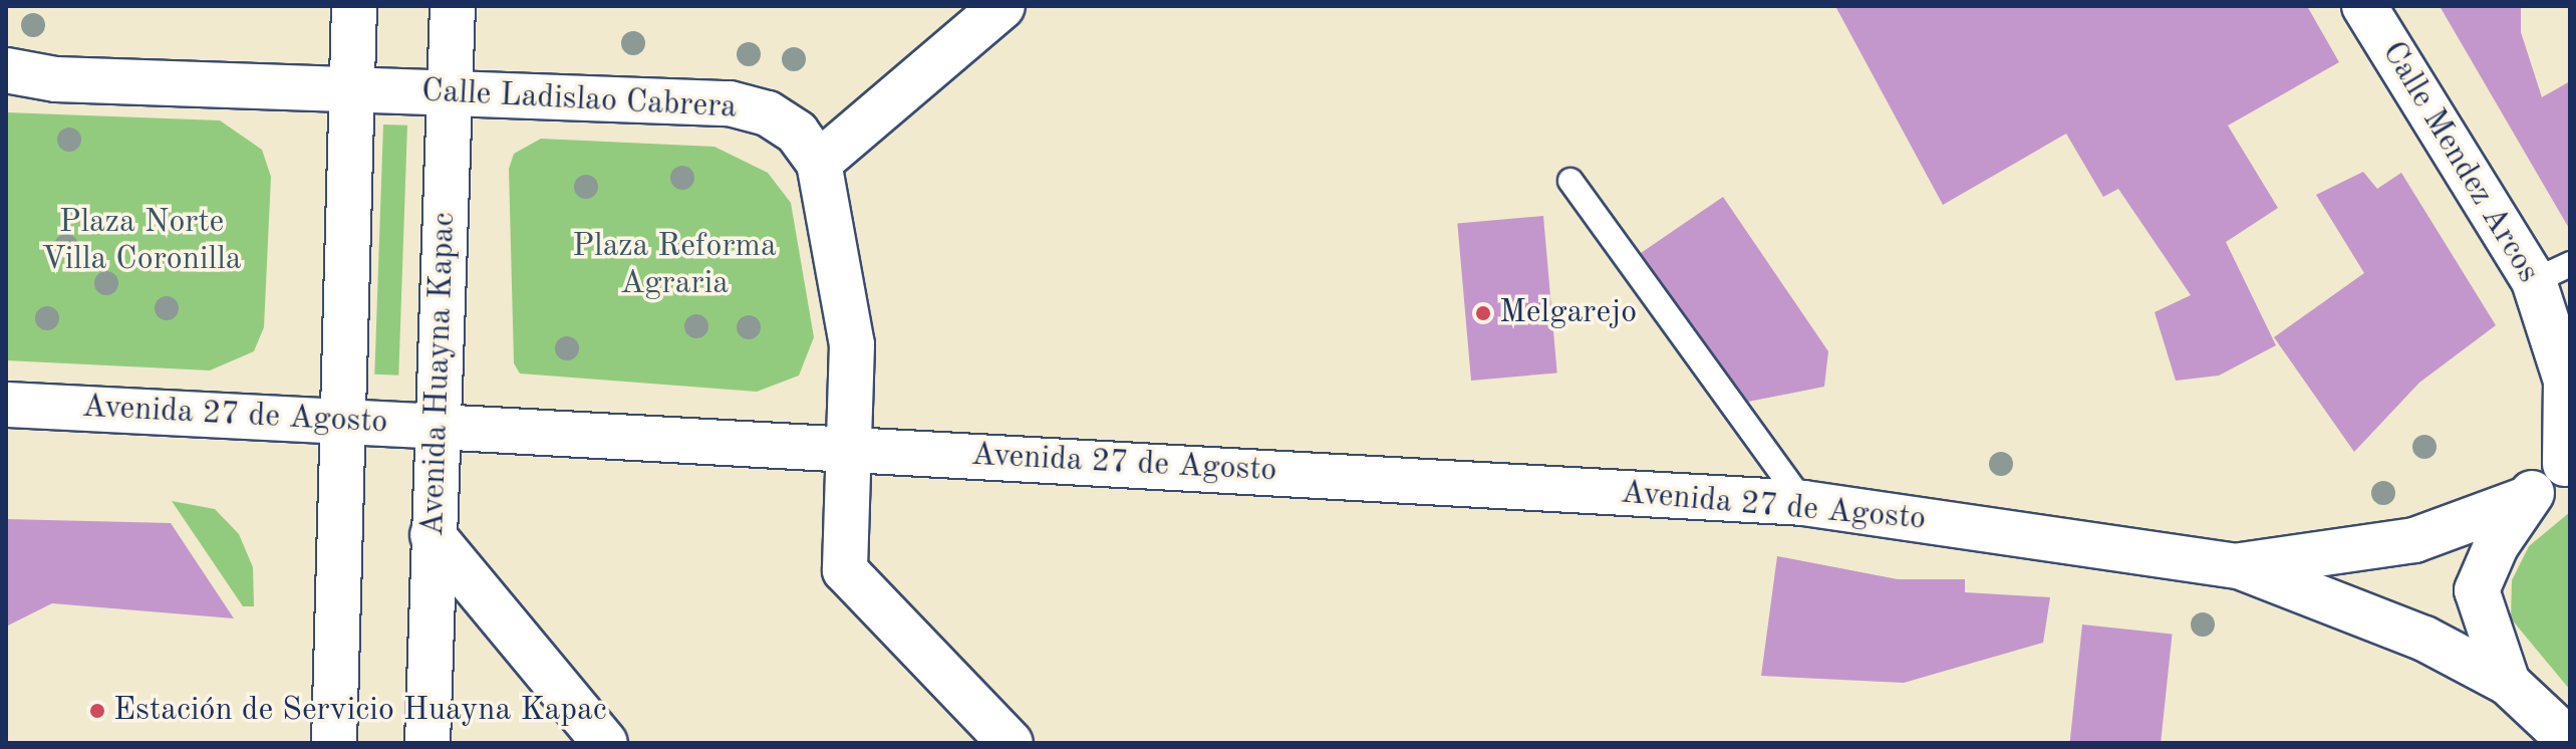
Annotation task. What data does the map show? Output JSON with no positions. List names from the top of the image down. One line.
{"streets":{"street":["Calle Ladislao Cabrera","Calle Mendez Arcos","Avenida Huayna Kapac","Avenida 27 de Agosto"]},"crossings":[["Calle Ladislao Cabrera","Avenida Huayna Kapac"],["Calle Ladislao Cabrera","Avenida 27 de Agosto"],["Calle Mendez Arcos","Avenida 27 de Agosto"],["Avenida Huayna Kapac","Avenida 27 de Agosto"]],"parks":["Plaza Norte Villa Coronilla","Plaza Reforma Agraria"],"places":["Melgarejo","Estación de Servicio Huayna Kapac"]}
